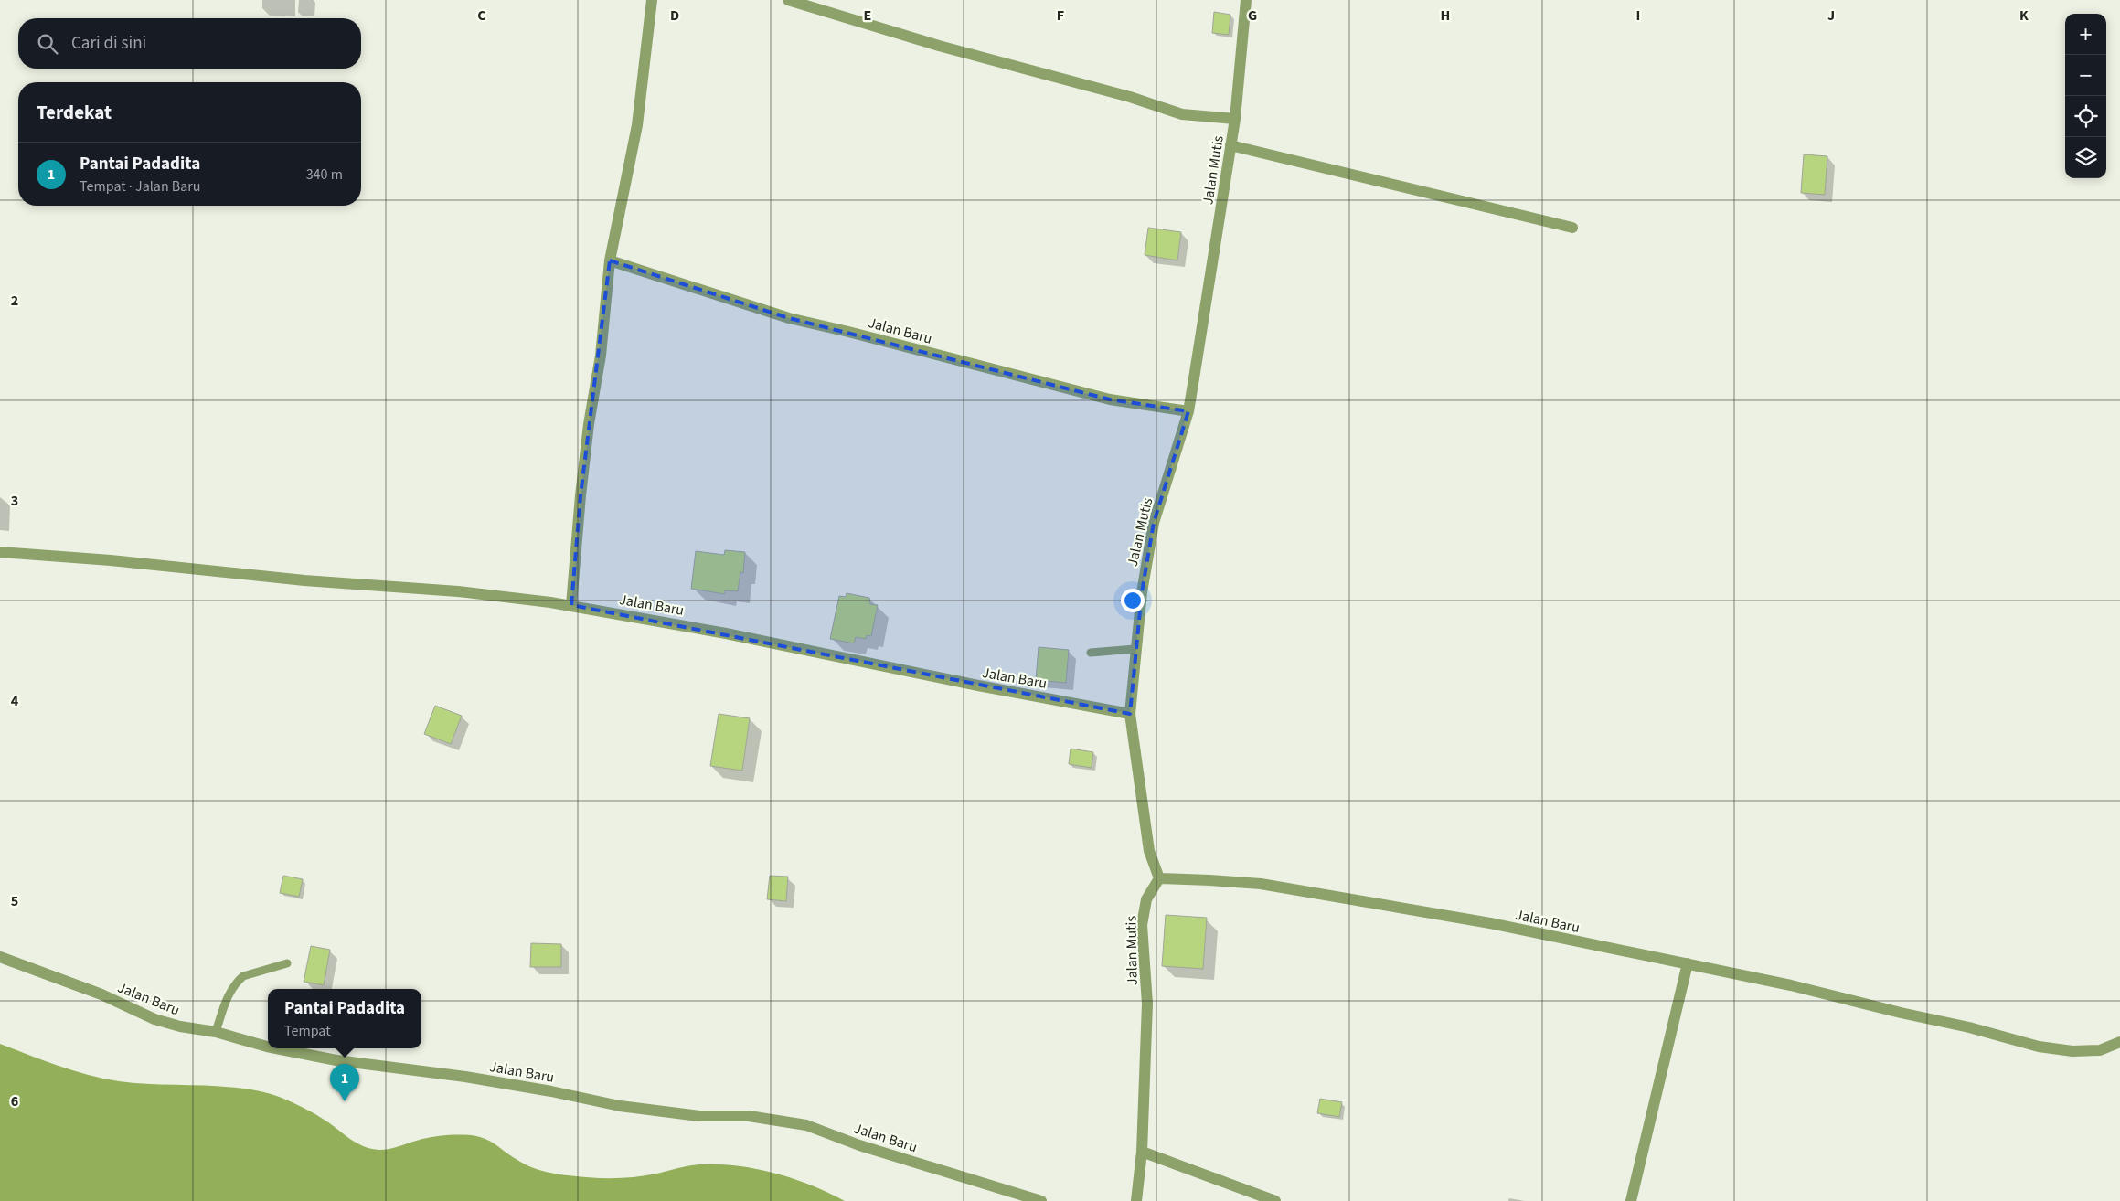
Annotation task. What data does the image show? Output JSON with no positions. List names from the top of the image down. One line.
{"streets":{"street":["Jalan Mutis","Jalan Baru"]},"crossings":[["Jalan Mutis","Jalan Baru"]],"page":{"map_buttons":["+","−"],"search":"Cari di sini","heading":"Terdekat","list":[{"mark":"1","name":"Pantai Padadita","note":"Tempat · Jalan Baru","value":"340 m"}],"popup":["Pantai Padadita","Tempat"],"pins":"1"},"grid":{"columns":["C","D","E","F","G","H","I","J","K"],"rows":["2","3","4","5","6"]}}
